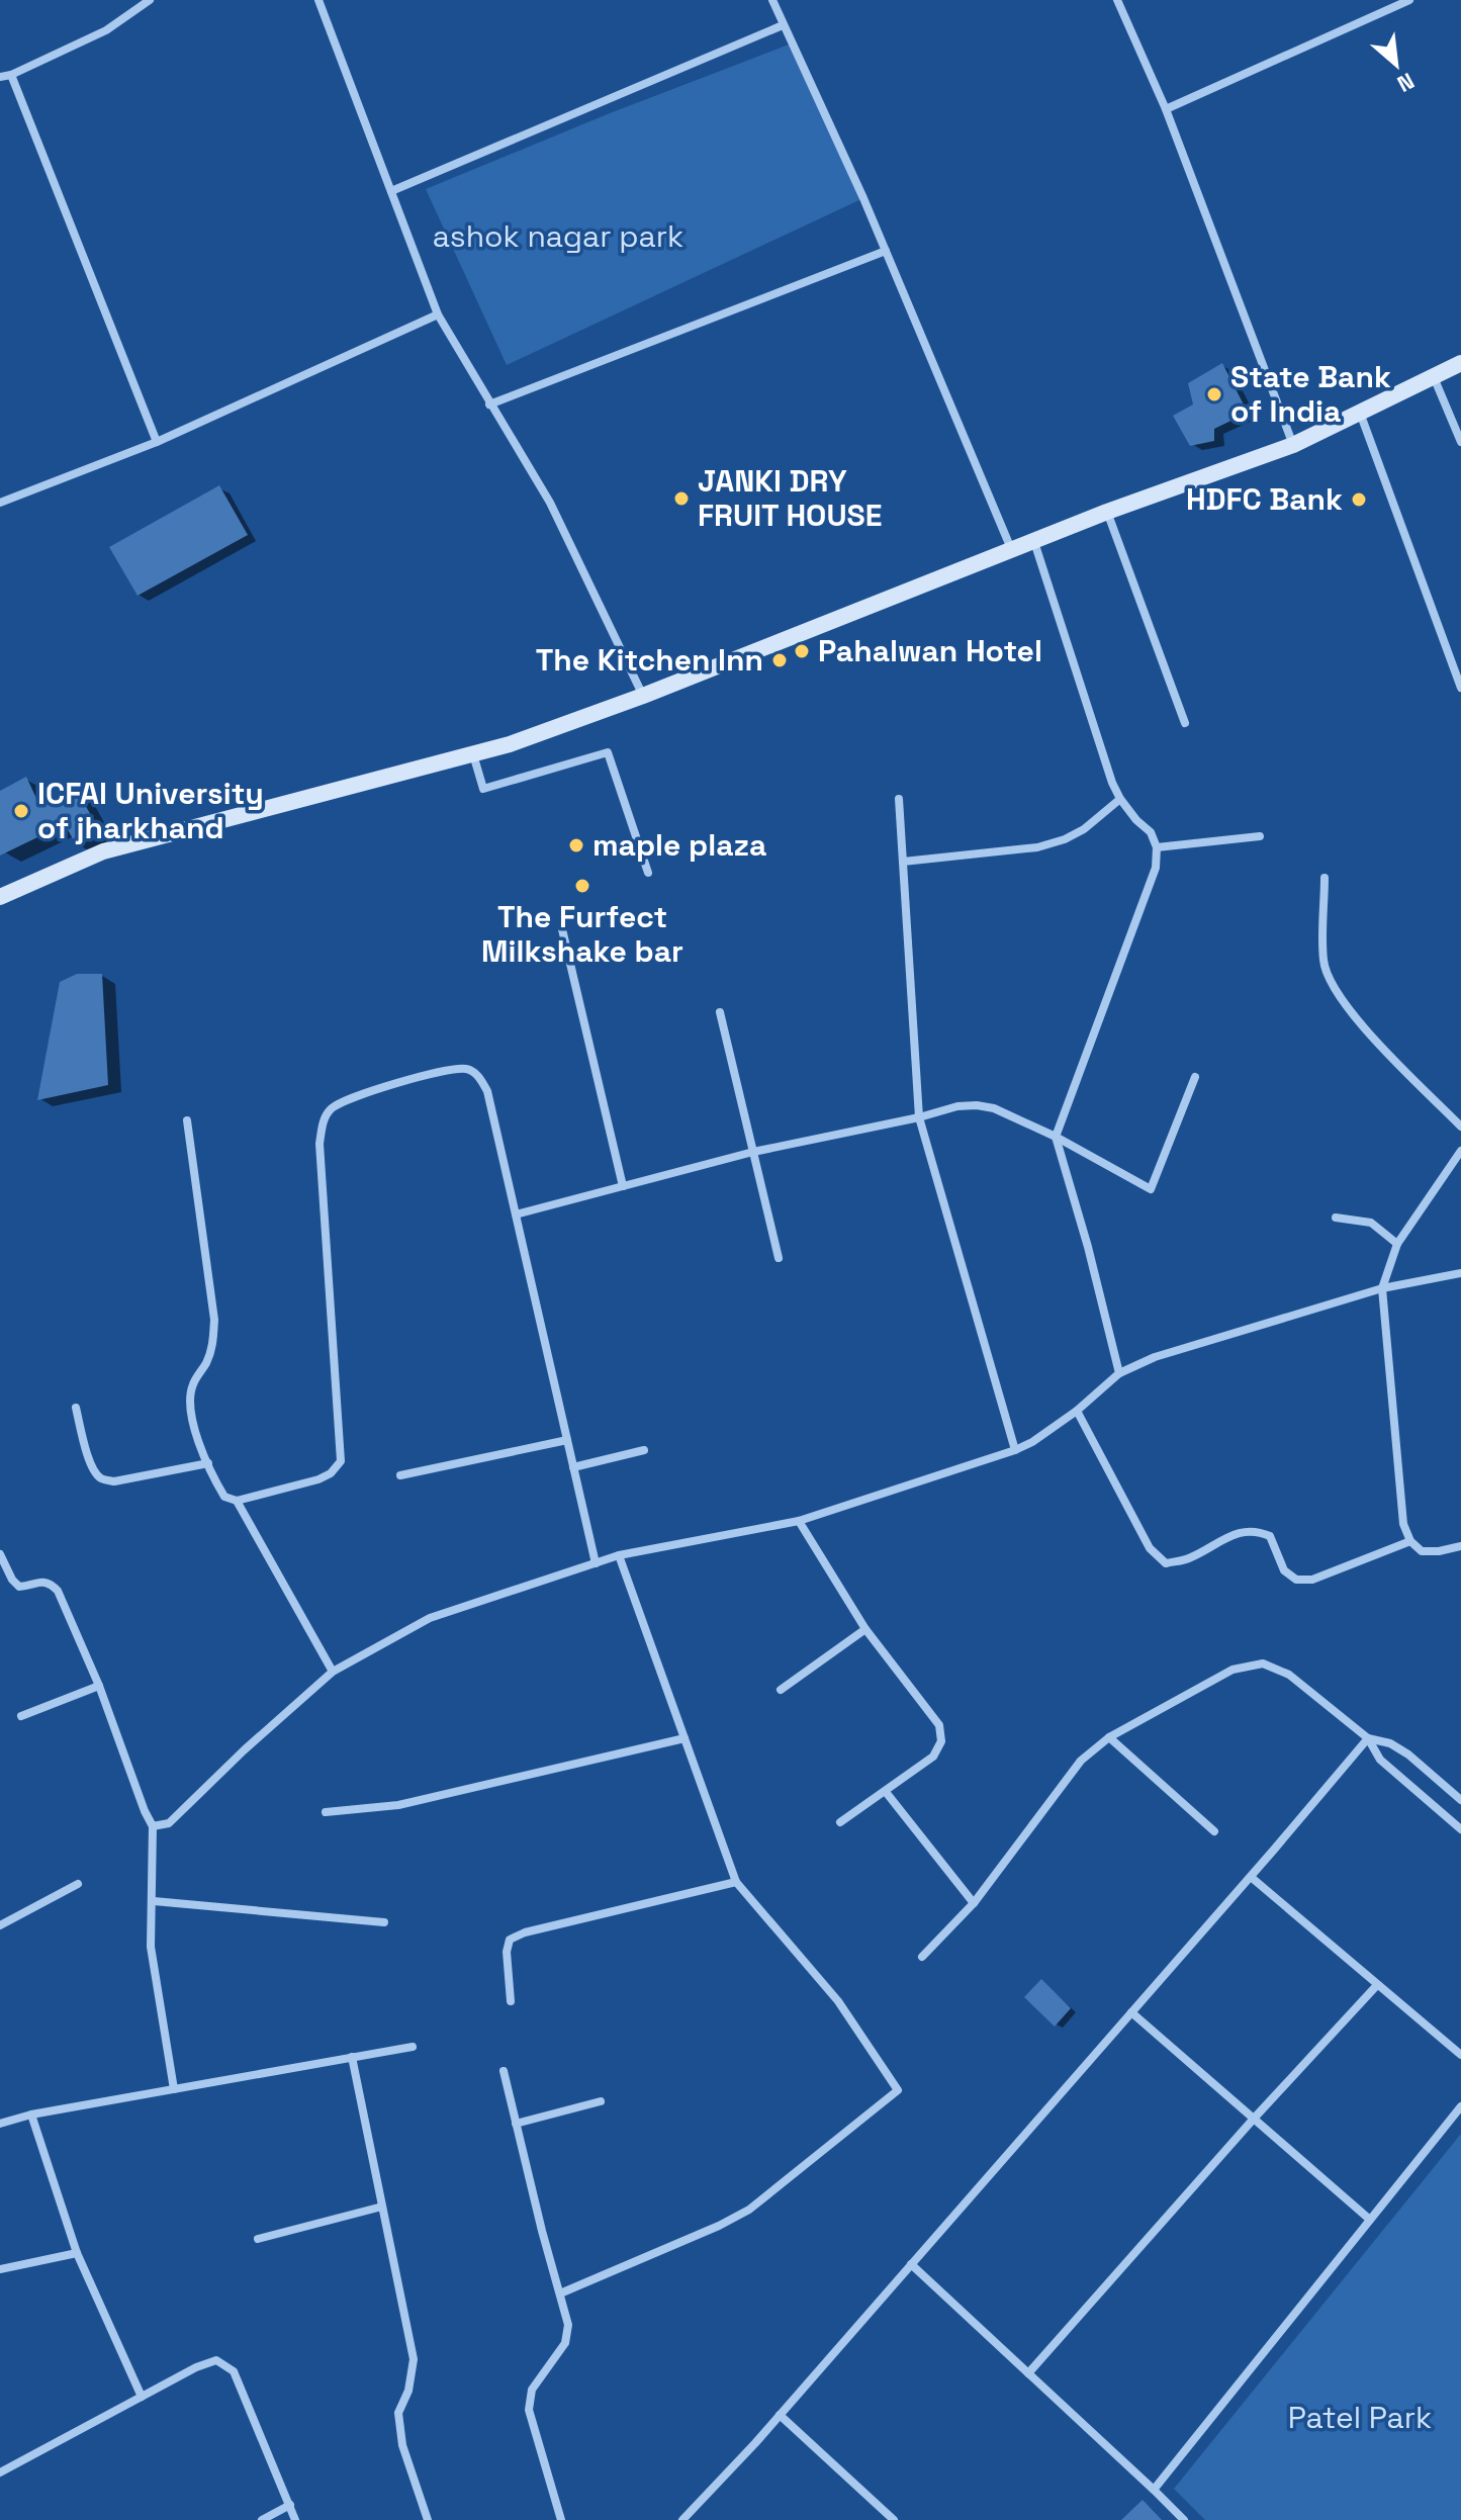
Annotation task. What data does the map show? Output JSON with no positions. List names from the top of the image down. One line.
{"parks":["ashok nagar park","Patel Park"],"places":["State Bank of India","JANKI DRY FRUIT HOUSE","HDFC Bank","Pahalwan Hotel","The Kitchen Inn","ICFAI University of jharkhand","maple plaza","The Furfect Milkshake bar"],"north":"bottom right"}
